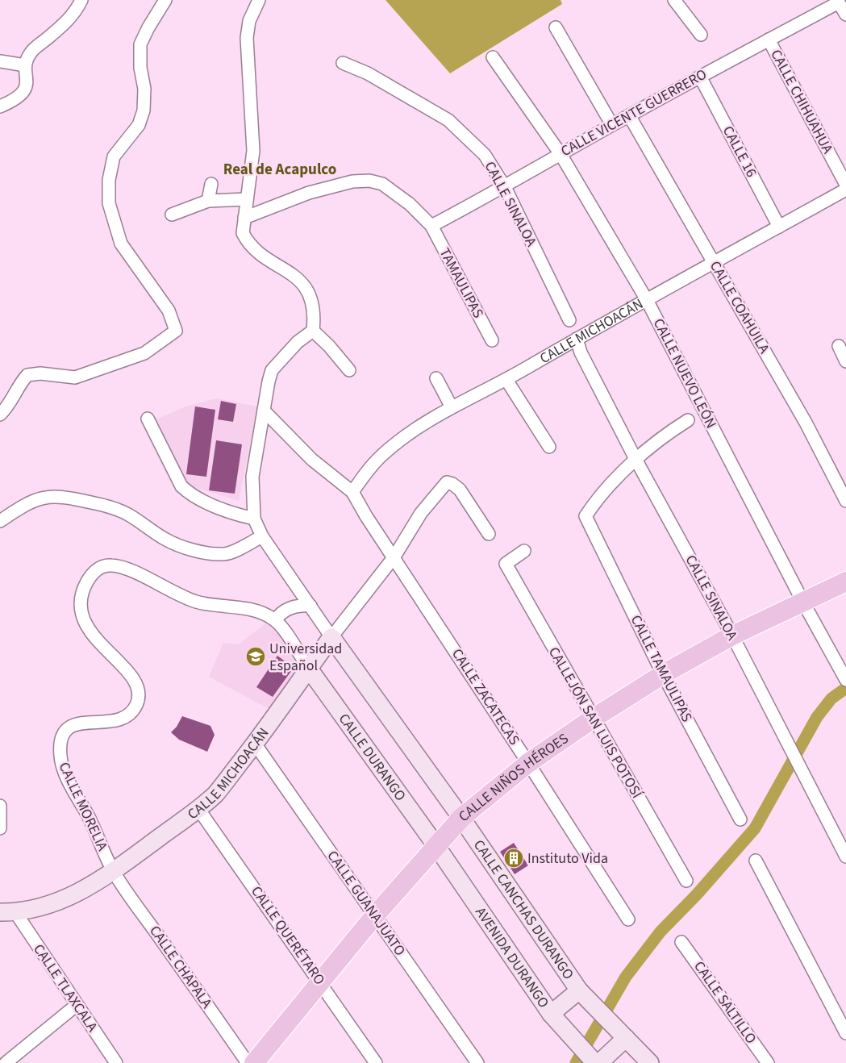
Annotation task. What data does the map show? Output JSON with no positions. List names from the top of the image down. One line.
{"streets":{"main road":["CALLE NIÑOS HÉROES"],"street":["CALLE CHIHUAHUA","CALLE VICENTE GUERRERO","CALLE 16","CALLE SINALOA","TAMAULIPAS","CALLE COAHUILA","CALLE MICHOACÁN","CALLE NUEVO LEÓN","CALLE TAMAULIPAS","CALLE ZACATECAS","CALLEJÓN SAN LUIS POTOSÍ","CALLE DURANGO","CALLE MORELIA","CALLE GUANAJUATO","CALLE CANCHAS DURANGO","CALLE QUERÉTARO","AVENIDA DURANGO","CALLE CHAPALA","CALLE TLAXCALA","CALLE SALTILLO"]},"crossings":[["CALLE CHIHUAHUA","CALLE VICENTE GUERRERO"],["CALLE VICENTE GUERRERO","CALLE 16"],["CALLE VICENTE GUERRERO","CALLE SINALOA"],["CALLE VICENTE GUERRERO","TAMAULIPAS"],["CALLE VICENTE GUERRERO","CALLE COAHUILA"],["CALLE VICENTE GUERRERO","CALLE NUEVO LEÓN"],["CALLE 16","CALLE MICHOACÁN"],["CALLE SINALOA","CALLE MICHOACÁN"],["CALLE SINALOA","CALLE TAMAULIPAS"],["CALLE SINALOA","CALLE NIÑOS HÉROES"],["CALLE COAHUILA","CALLE MICHOACÁN"],["CALLE MICHOACÁN","CALLE NUEVO LEÓN"],["CALLE MICHOACÁN","CALLE ZACATECAS"],["CALLE MICHOACÁN","CALLE DURANGO"],["CALLE MICHOACÁN","CALLE MORELIA"],["CALLE MICHOACÁN","CALLE GUANAJUATO"],["CALLE MICHOACÁN","CALLE CANCHAS DURANGO"],["CALLE MICHOACÁN","CALLE QUERÉTARO"],["CALLE MICHOACÁN","CALLE CHAPALA"],["CALLE MICHOACÁN","CALLE TLAXCALA"],["CALLE NUEVO LEÓN","CALLE NIÑOS HÉROES"],["CALLE TAMAULIPAS","CALLE NIÑOS HÉROES"],["CALLE ZACATECAS","CALLE NIÑOS HÉROES"],["CALLEJÓN SAN LUIS POTOSÍ","CALLE NIÑOS HÉROES"],["CALLE DURANGO","CALLE NIÑOS HÉROES"],["CALLE DURANGO","AVENIDA DURANGO"],["CALLE NIÑOS HÉROES","CALLE GUANAJUATO"],["CALLE NIÑOS HÉROES","CALLE CANCHAS DURANGO"],["CALLE NIÑOS HÉROES","CALLE QUERÉTARO"],["CALLE NIÑOS HÉROES","AVENIDA DURANGO"],["CALLE MORELIA","CALLE CHAPALA"]],"districts":["Real de Acapulco"],"places":{"school or university":["Universidad Español"],"building":["Instituto Vida"]}}
